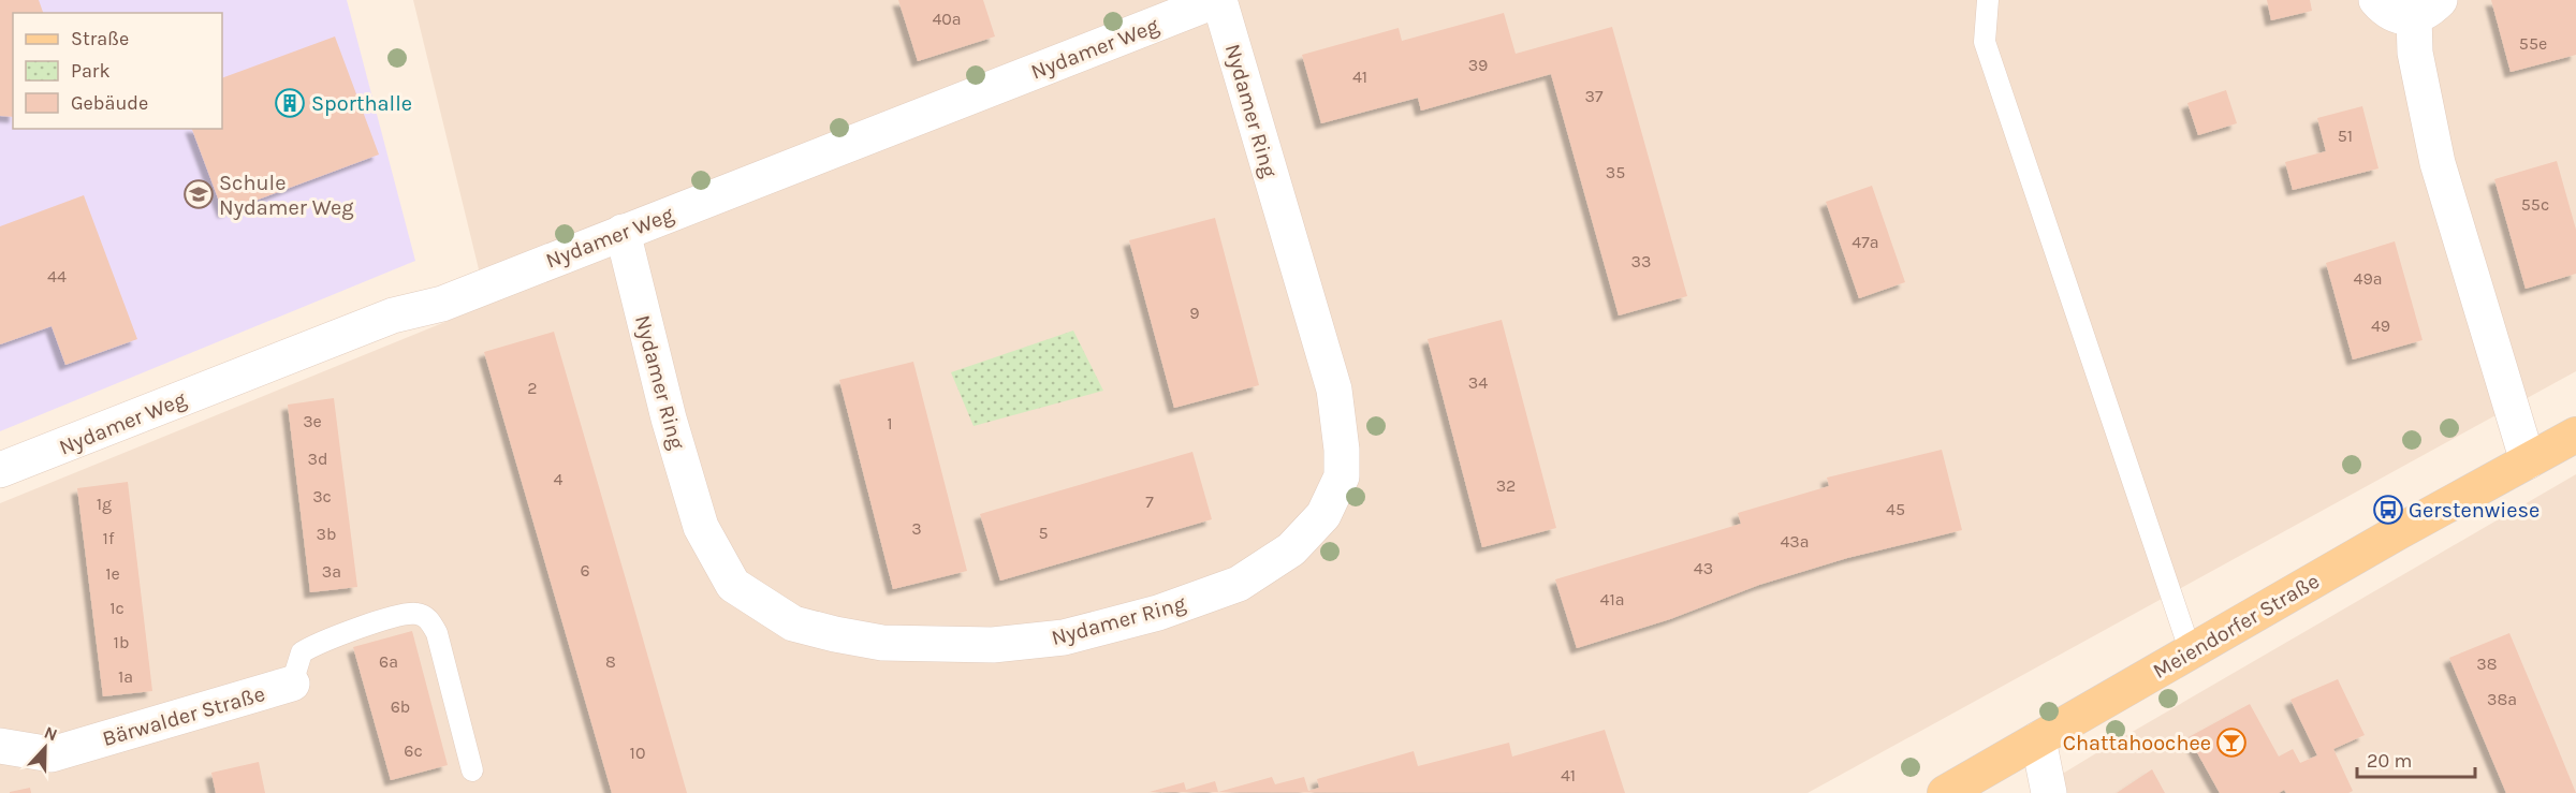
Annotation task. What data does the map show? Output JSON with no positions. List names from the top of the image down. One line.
{"streets":{"main road":["Meiendorfer Straße"],"street":["Nydamer Weg","Nydamer Ring","Bärwalder Straße"]},"crossings":[["Nydamer Weg","Nydamer Ring"]],"places":{"building":["Sporthalle"],"school or university":["Schule Nydamer Weg"],"bus stop":["Gerstenwiese"],"bar":["Chattahoochee"]},"house_numbers":["40a","55e","39","41","37","51","35","55c","47a","33","44","49a","9","49","34","2","3e","1","3d","4","32","3c","7","1g","45","3","5","3b","1f","43a","43","6","3a","1e","41a","1c","1b","6a","8","38","1a","38a","6b","6c","10","41"],"legend":["Straße","Park","Gebäude"],"scale_bar":"20 m","north":"top"}
